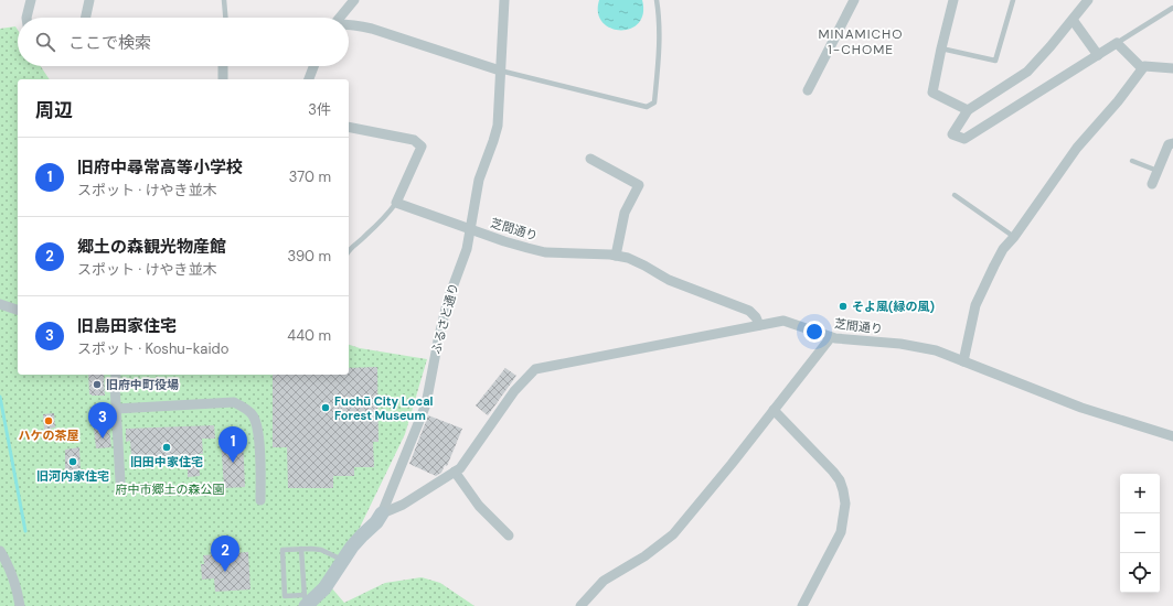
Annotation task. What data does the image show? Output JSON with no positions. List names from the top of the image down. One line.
{"streets":{"street":["芝間通り","ふるさと通り"]},"crossings":[["芝間通り","ふるさと通り"]],"districts":["MINAMICHO 1-CHOME"],"parks":["府中市郷土の森公園"],"places":["そよ風(緑の風)","旧府中町役場","Fuchū City Local Forest Museum","ハケの茶屋","旧田中家住宅","旧河内家住宅"],"page":{"search":"ここで検索","heading":["周辺","3件"],"list":[{"mark":"1","name":"旧府中尋常高等小学校","note":"スポット · けやき並木","value":"370 m"},{"mark":"2","name":"郷土の森観光物産館","note":"スポット · けやき並木","value":"390 m"},{"mark":"3","name":"旧島田家住宅","note":"スポット · Koshu-kaido","value":"440 m"}],"pins":["3","1","2"],"map_buttons":["+","−"]}}
